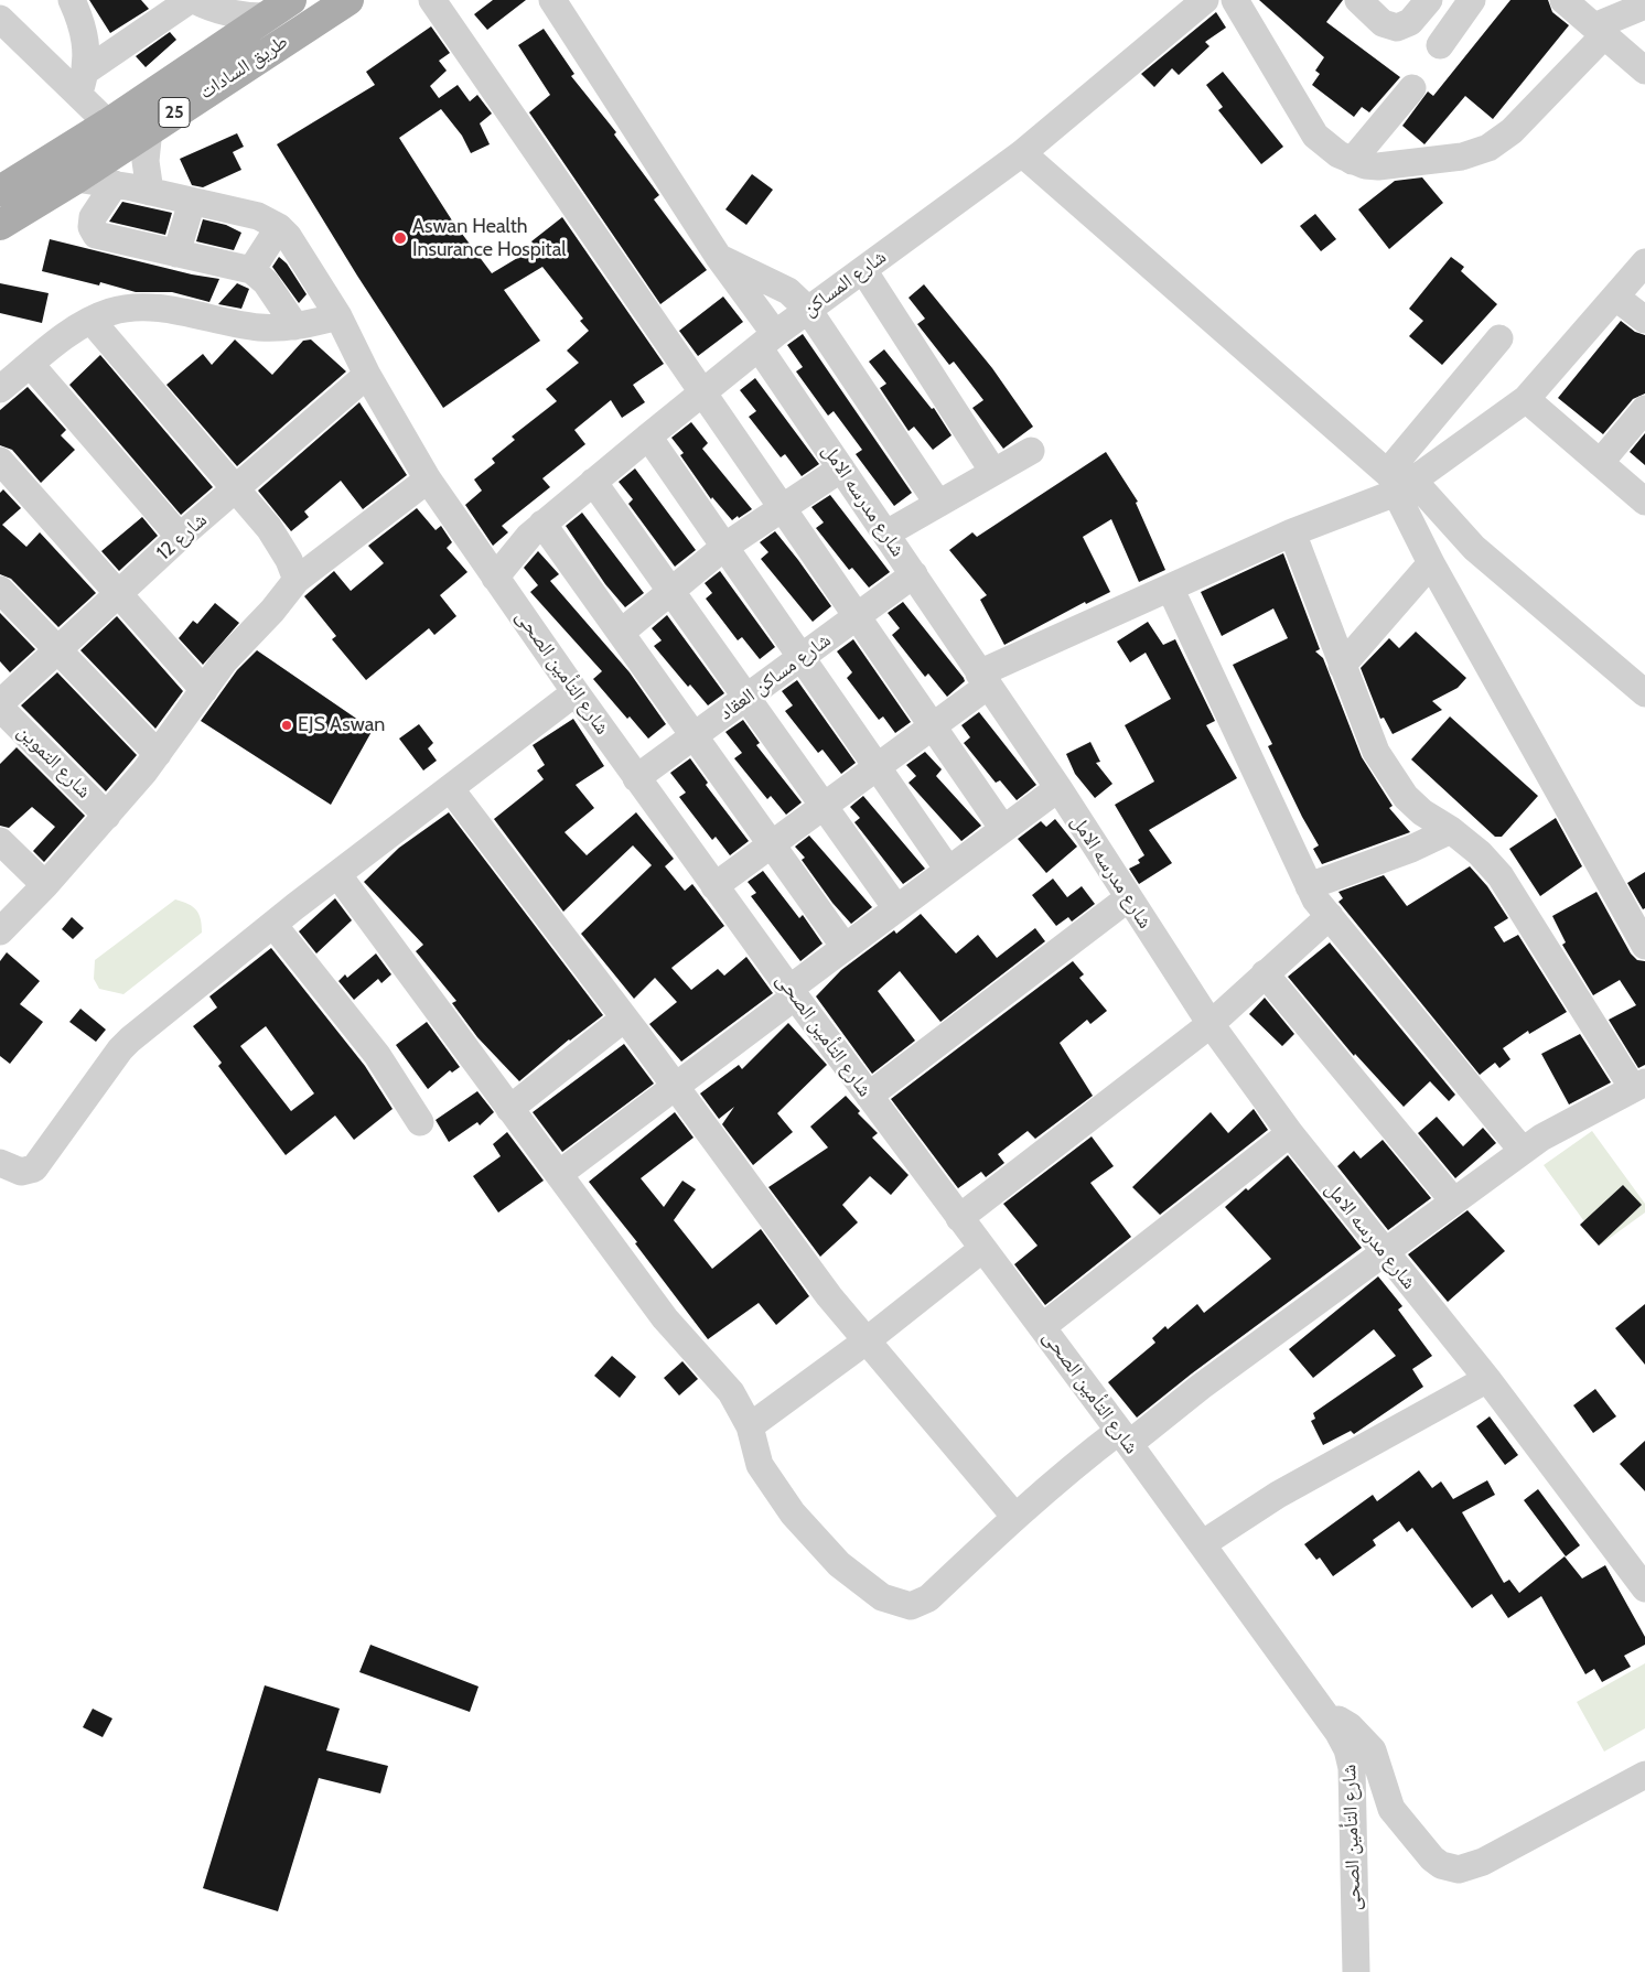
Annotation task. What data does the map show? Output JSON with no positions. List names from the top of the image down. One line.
{"streets":{"main road":["طريق السادات","25"],"street":["شارع المساكن","شارع مدرسه الامل","شارع 12","شارع التأمين الصحى","شارع مساكن العقاد","شارع التموين"]},"crossings":[["طريق السادات","شارع التأمين الصحى"],["شارع المساكن","شارع مدرسه الامل"],["شارع المساكن","شارع التأمين الصحى"],["شارع مدرسه الامل","شارع مساكن العقاد"],["شارع 12","شارع التأمين الصحى"],["شارع 12","شارع التموين"],["شارع التأمين الصحى","شارع مساكن العقاد"]],"places":["Aswan Health Insurance Hospital","EJS Aswan"]}
